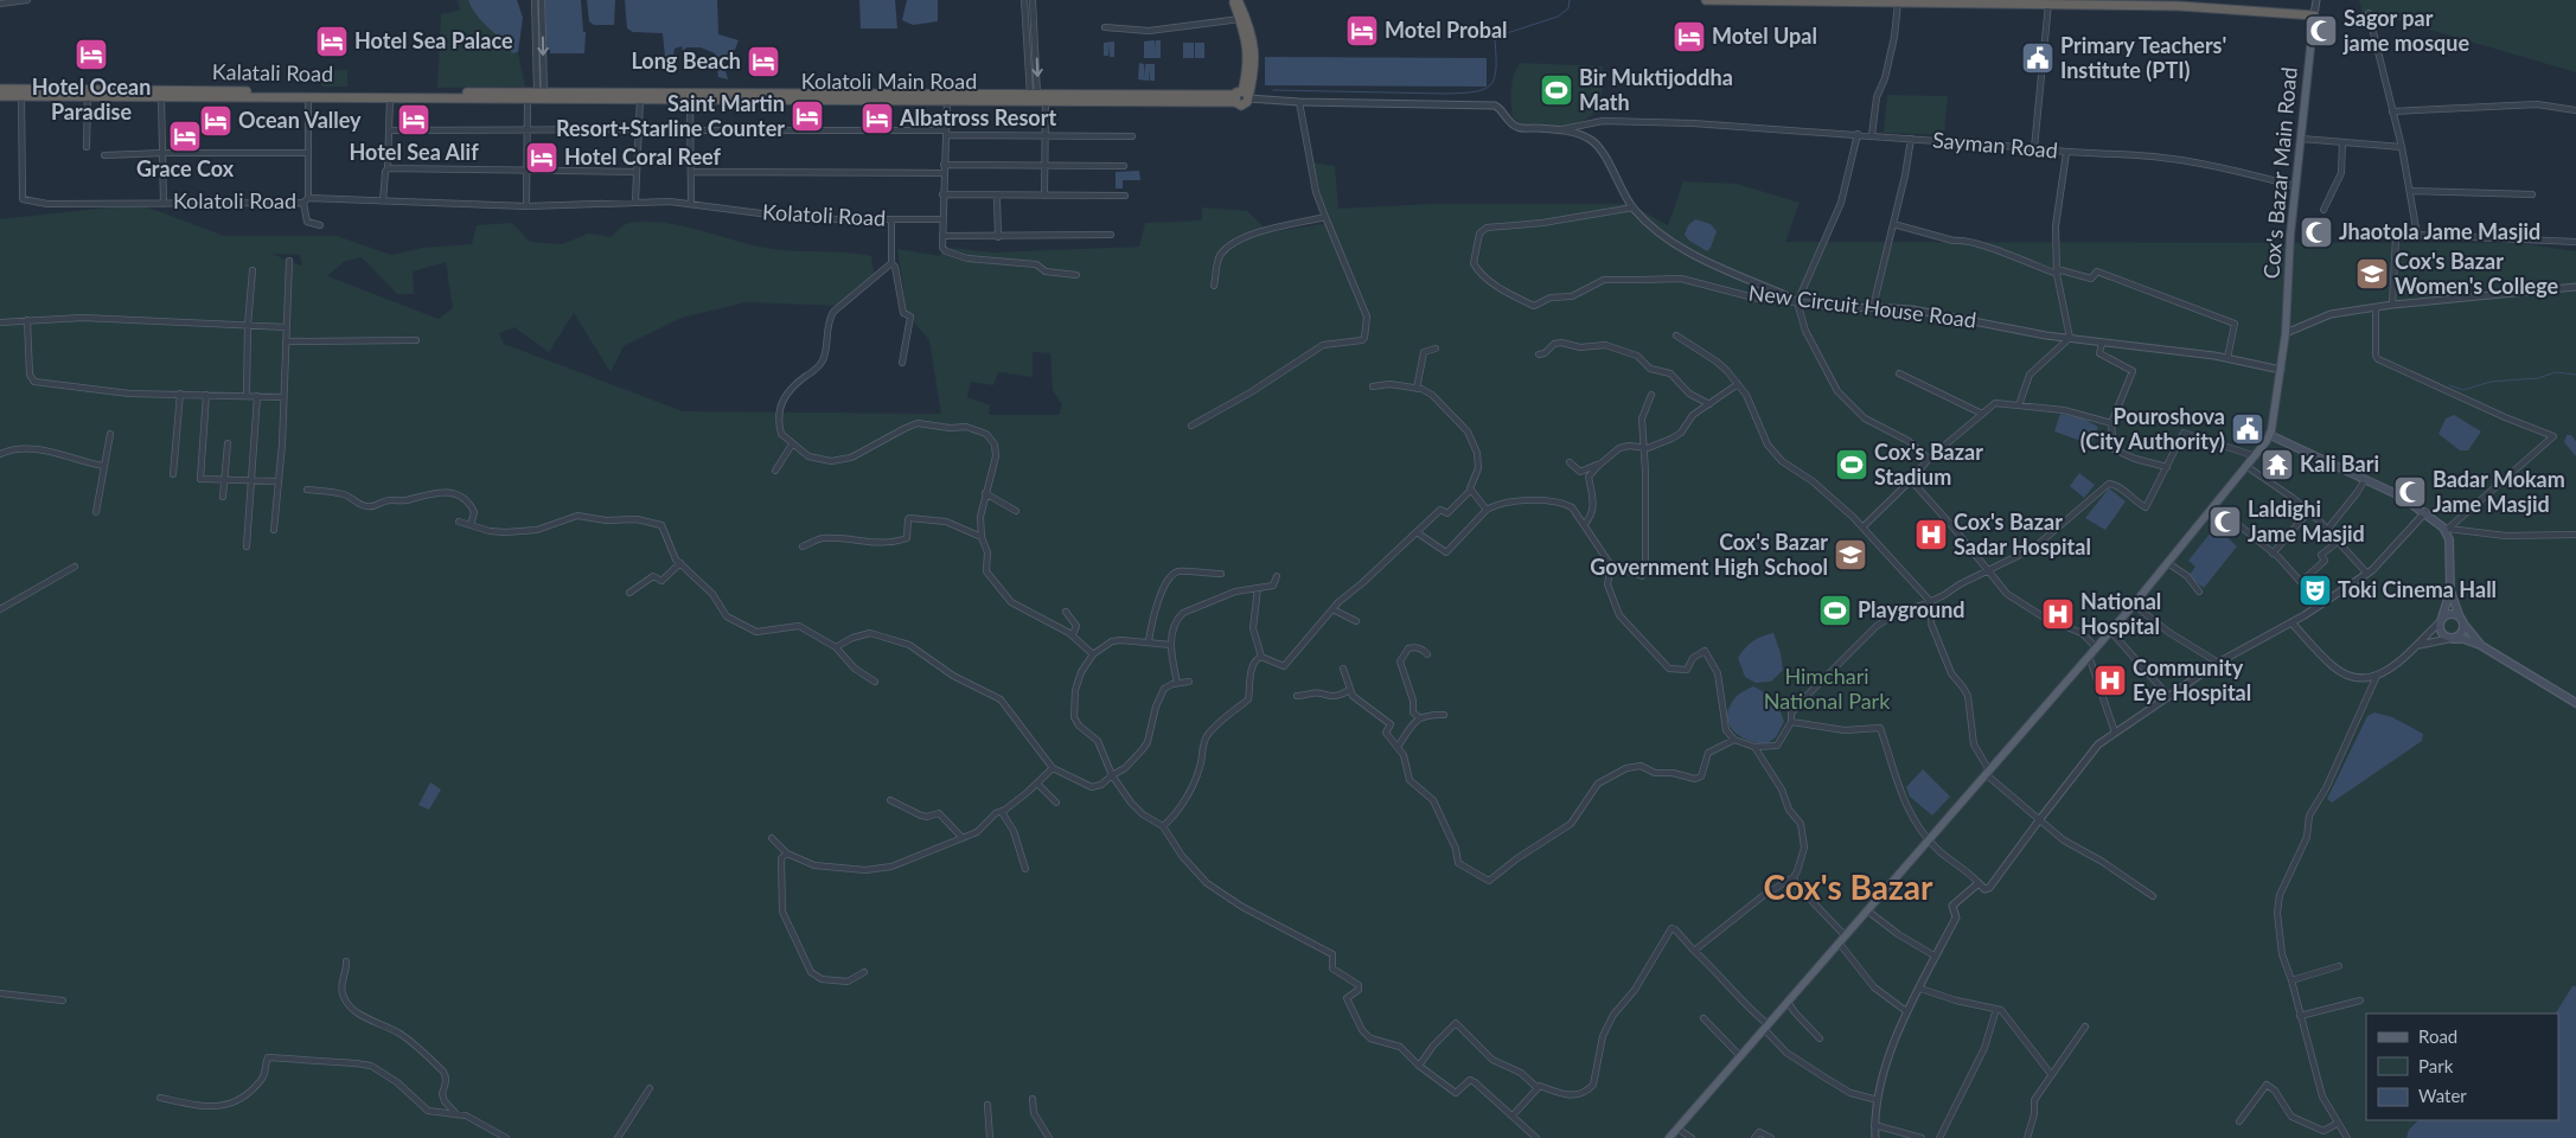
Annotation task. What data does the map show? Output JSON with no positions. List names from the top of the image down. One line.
{"streets":{"highway":["Kalatali Road","Kolatoli Main Road"],"main road":["Cox's Bazar Main Road"],"street":["Sayman Road","Kolatoli Road","New Circuit House Road"]},"crossings":[["Kalatali Road","Kolatoli Main Road"],["Kalatali Road","Kolatoli Road"],["Sayman Road","Cox's Bazar Main Road"],["Cox's Bazar Main Road","New Circuit House Road"]],"districts":["Cox's Bazar"],"parks":["Himchari National Park"],"places":{"hotel":["Motel Probal","Motel Upal","Hotel Sea Palace","Hotel Ocean Paradise","Long Beach","Saint Martin Resort+Starline Counter","Albatross Resort","Hotel Sea Alif","Ocean Valley","Grace Cox","Hotel Coral Reef"],"mosque":["Sagor par jame mosque","Jhaotola Jame Masjid","Badar Mokam Jame Masjid","Laldighi Jame Masjid"],"public building":["Primary Teachers' Institute (PTI)","Pouroshova (City Authority)"],"sports":["Bir Muktijoddha Math","Cox's Bazar Stadium","Playground"],"school or university":["Cox's Bazar Women's College","Cox's Bazar Government High School"],"temple":["Kali Bari"],"hospital":["Cox's Bazar Sadar Hospital","National Hospital","Community Eye Hospital"],"theatre":["Toki Cinema Hall"]},"legend":["Road","Park","Water"]}
